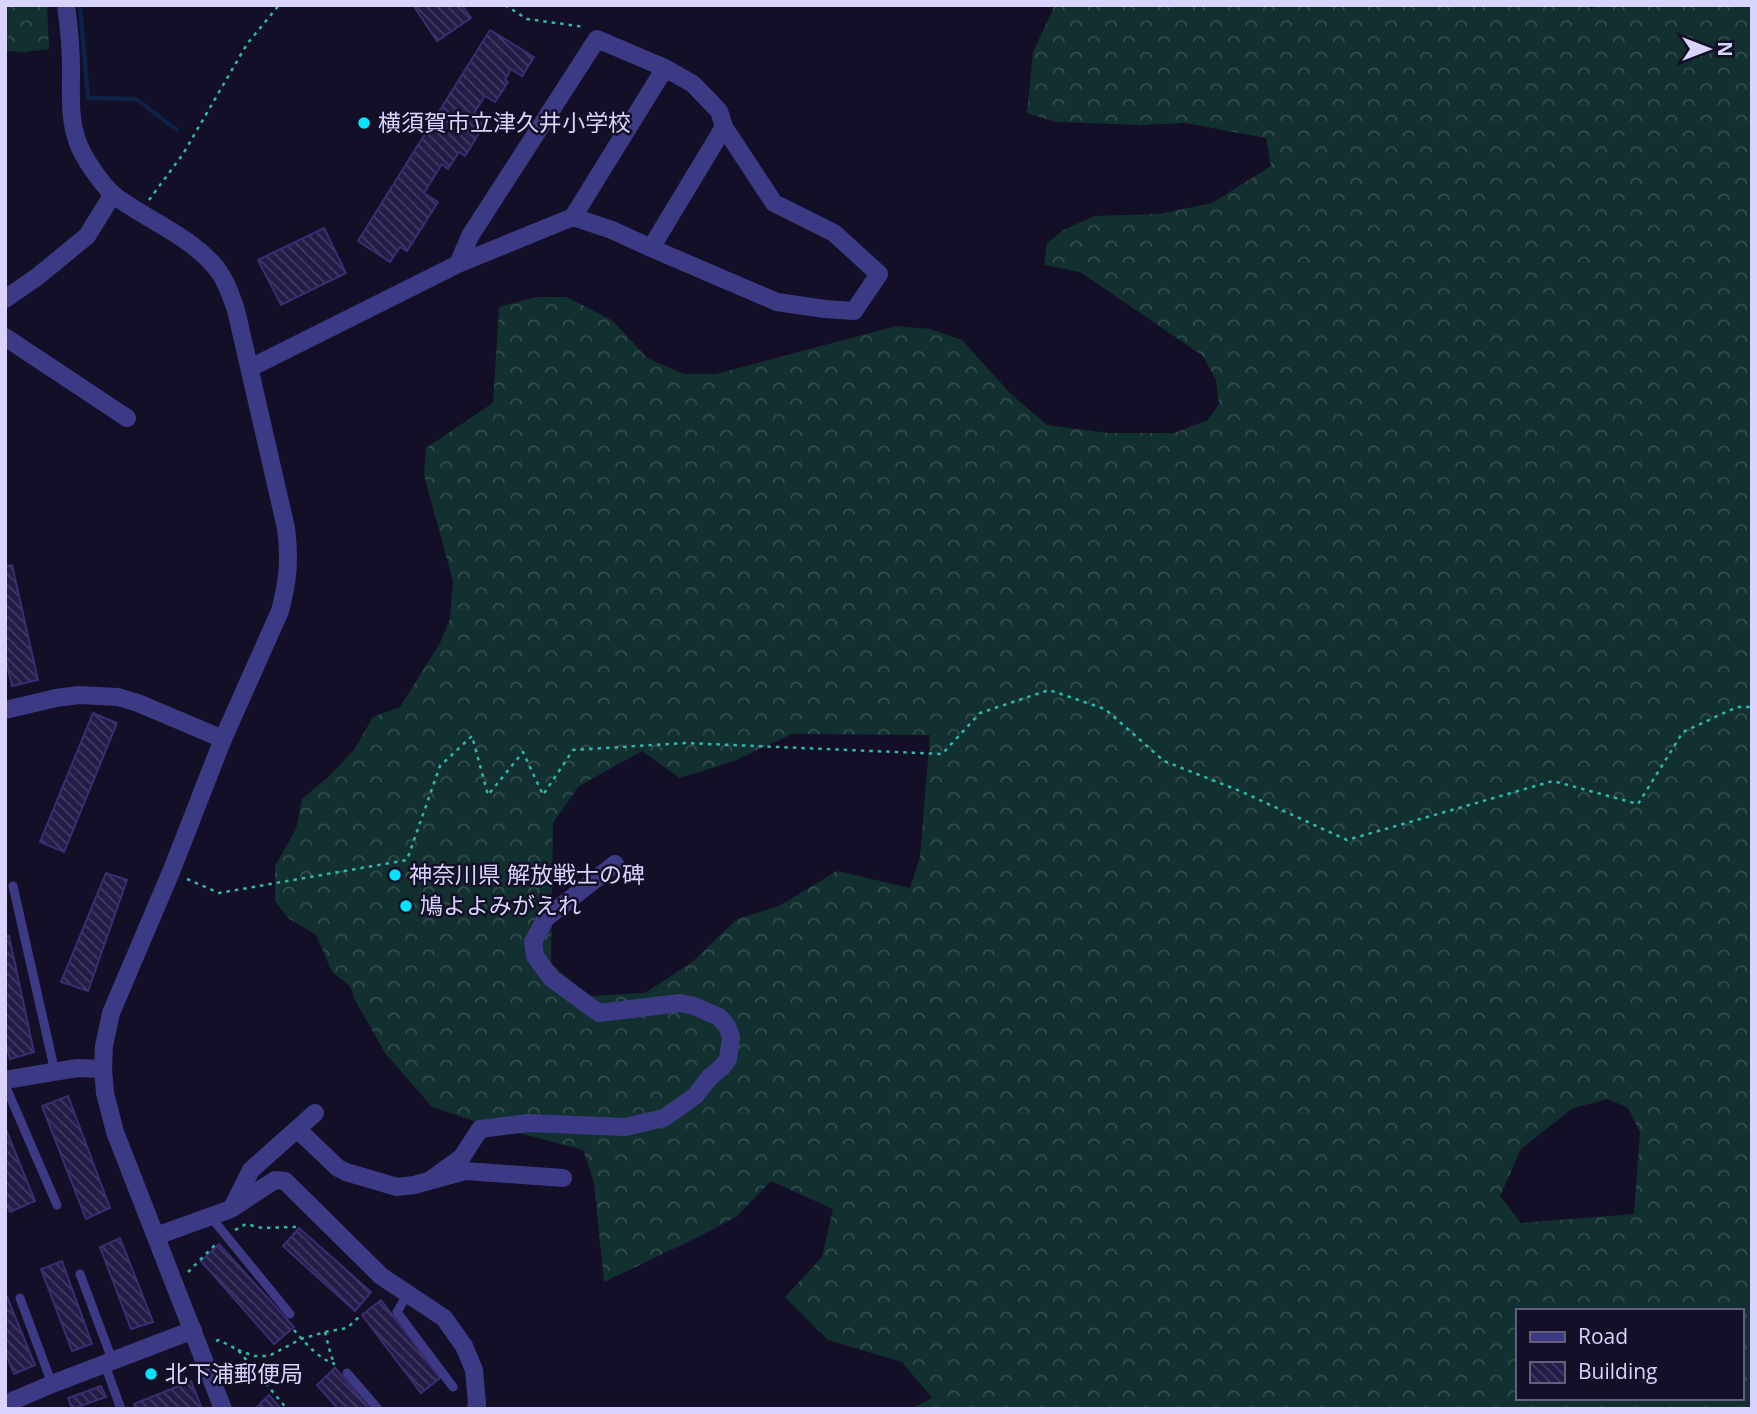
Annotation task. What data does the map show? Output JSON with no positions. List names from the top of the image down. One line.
{"places":["横須賀市立津久井小学校","神奈川県 解放戦士の碑","鳩よよみがえれ","北下浦郵便局"],"legend":["Road","Building"],"north":"right"}
